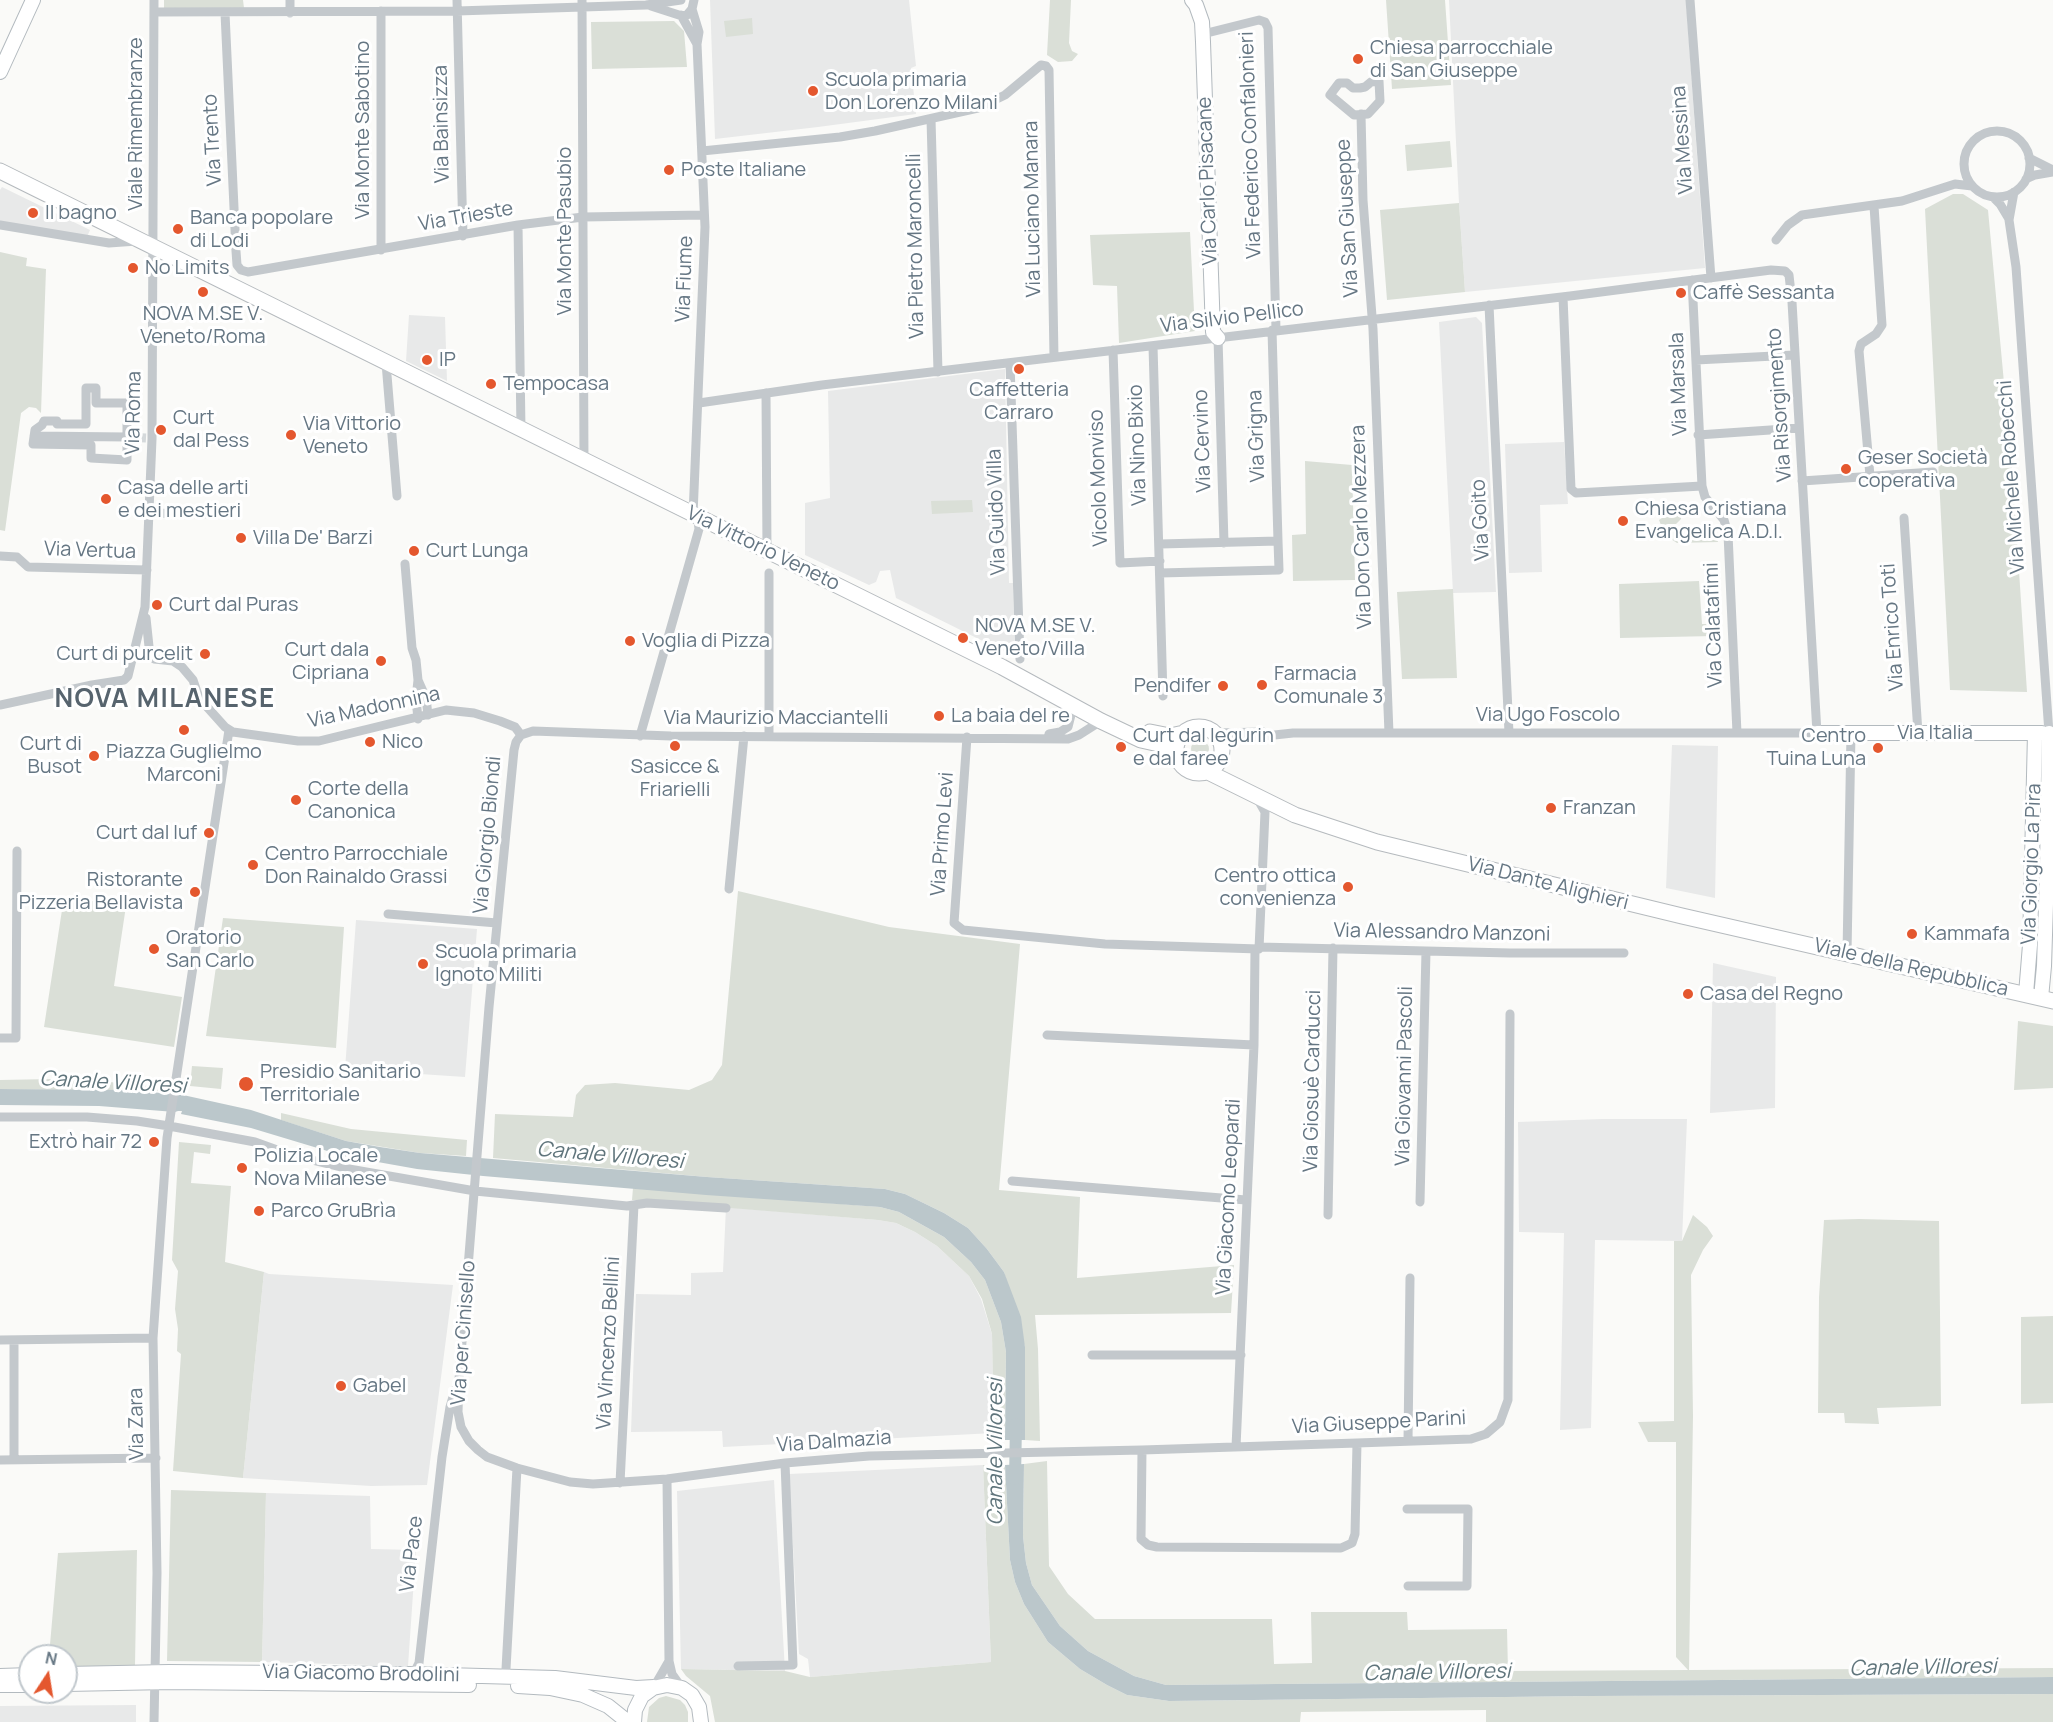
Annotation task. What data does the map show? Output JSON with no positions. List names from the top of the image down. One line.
{"streets":{"main road":["Via Carlo Pisacane","Via Vittorio Veneto","Via Italia","Via Giorgio La Pira","Via Dante Alighieri","Viale della Repubblica","Via Giacomo Brodolini"],"street":["Viale Rimembranze","Via Bainsizza","Via Monte Sabotino","Via Trento","Via Messina","Via Federico Confalonieri","Via Luciano Manara","Via Trieste","Via San Giuseppe","Via Monte Pasubio","Via Pietro Maroncelli","Via Fiume","Via Silvio Pellico","Via Marsala","Via Risorgimento","Via Roma","Via Grigna","Via Cervino","Via Nino Bixio","Via Michele Robecchi","Vicolo Monviso","Via Guido Villa","Via Goito","Via Don Carlo Mezzera","Via Vertua","Via Calatafimi","Via Enrico Toti","Via Madonnina","Via Ugo Foscolo","Via Maurizio Macciantelli","Via Primo Levi","Via Giorgio Biondi","Via Alessandro Manzoni","Via Giovanni Pascoli","Via Giosuè Carducci","Via Giacomo Leopardi","Via per Cinisello","Via Vincenzo Bellini","Via Giuseppe Parini","Via Zara","Via Dalmazia","Via Pace"]},"crossings":[["Viale Rimembranze","Via Roma"],["Viale Rimembranze","Via Vittorio Veneto"],["Via Bainsizza","Via Trieste"],["Via Monte Sabotino","Via Trieste"],["Via Trento","Via Trieste"],["Via Messina","Via Silvio Pellico"],["Via Federico Confalonieri","Via Carlo Pisacane"],["Via Federico Confalonieri","Via Silvio Pellico"],["Via Federico Confalonieri","Via Grigna"],["Via Carlo Pisacane","Via Silvio Pellico"],["Via Carlo Pisacane","Via Cervino"],["Via Luciano Manara","Via Pietro Maroncelli"],["Via Luciano Manara","Via Silvio Pellico"],["Via Trieste","Via Monte Pasubio"],["Via Trieste","Via Fiume"],["Via San Giuseppe","Via Silvio Pellico"],["Via San Giuseppe","Via Don Carlo Mezzera"],["Via Monte Pasubio","Via Vittorio Veneto"],["Via Pietro Maroncelli","Via Silvio Pellico"],["Via Fiume","Via Silvio Pellico"],["Via Fiume","Via Vittorio Veneto"],["Via Fiume","Via Maurizio Macciantelli"],["Via Silvio Pellico","Via Marsala"],["Via Silvio Pellico","Via Risorgimento"],["Via Silvio Pellico","Via Grigna"],["Via Silvio Pellico","Via Cervino"],["Via Silvio Pellico","Via Nino Bixio"],["Via Silvio Pellico","Vicolo Monviso"],["Via Silvio Pellico","Via Guido Villa"],["Via Silvio Pellico","Via Goito"],["Via Silvio Pellico","Via Don Carlo Mezzera"],["Via Marsala","Via Calatafimi"],["Via Risorgimento","Via Ugo Foscolo"],["Via Risorgimento","Via Italia"],["Via Roma","Via Vittorio Veneto"],["Via Roma","Via Vertua"],["Via Nino Bixio","Vicolo Monviso"],["Via Michele Robecchi","Via Italia"],["Via Michele Robecchi","Via Giorgio La Pira"],["Via Goito","Via Ugo Foscolo"],["Via Don Carlo Mezzera","Via Ugo Foscolo"],["Via Vittorio Veneto","Via Ugo Foscolo"],["Via Vittorio Veneto","Via Maurizio Macciantelli"],["Via Vittorio Veneto","Via Dante Alighieri"],["Via Calatafimi","Via Ugo Foscolo"],["Via Enrico Toti","Via Italia"],["Via Madonnina","Via Maurizio Macciantelli"],["Via Madonnina","Via Giorgio Biondi"],["Via Madonnina","Via Zara"],["Via Ugo Foscolo","Via Italia"],["Via Ugo Foscolo","Via Dante Alighieri"],["Via Maurizio Macciantelli","Via Primo Levi"],["Via Maurizio Macciantelli","Via Giorgio Biondi"],["Via Italia","Via Giorgio La Pira"],["Via Primo Levi","Via Alessandro Manzoni"],["Via Giorgio Biondi","Via per Cinisello"],["Via Giorgio La Pira","Viale della Repubblica"],["Via Dante Alighieri","Viale della Repubblica"],["Via Dante Alighieri","Via Giacomo Leopardi"],["Via Alessandro Manzoni","Via Giovanni Pascoli"],["Via Alessandro Manzoni","Via Giosuè Carducci"],["Via Alessandro Manzoni","Via Giacomo Leopardi"],["Via Giacomo Leopardi","Via Giuseppe Parini"],["Via per Cinisello","Via Vincenzo Bellini"],["Via per Cinisello","Via Dalmazia"],["Via per Cinisello","Via Pace"],["Via Giuseppe Parini","Via Dalmazia"],["Via Zara","Via Giacomo Brodolini"],["Via Pace","Via Giacomo Brodolini"]],"districts":["NOVA MILANESE"],"water":["Canale Villoresi"],"places":["Chiesa parrocchiale di San Giuseppe","Scuola primaria Don Lorenzo Milani","Poste Italiane","Il bagno","Banca popolare di Lodi","No Limits","NOVA M.SE V. Veneto/Roma","Caffè Sessanta","IP","Caffetteria Carraro","Tempocasa","Curt dal Pess","Via Vittorio Veneto","Geser Società coperativa","Casa delle arti e dei mestieri","Chiesa Cristiana Evangelica A.D.I.","Villa De' Barzi","Curt Lunga","Curt dal Puras","NOVA M.SE V. Veneto/Villa","Voglia di Pizza","Curt di purcelit","Curt dala Cipriana","Farmacia Comunale 3","Pendifer","La baia del re","Piazza Guglielmo Marconi","Nico","Sasicce & Friarielli","Curt dal legurin e dal faree","Centro Tuina Luna","Curt di Busot","Corte della Canonica","Franzan","Curt dal luf","Centro Parrocchiale Don Rainaldo Grassi","Centro ottica convenienza","Ristorante Pizzeria Bellavista","Kammafa","Oratorio San Carlo","Scuola primaria Ignoto Militi","Casa del Regno","Presidio Sanitario Territoriale","Extrò hair 72","Polizia Locale Nova Milanese","Parco GruBrìa","Gabel"],"north":"top"}
